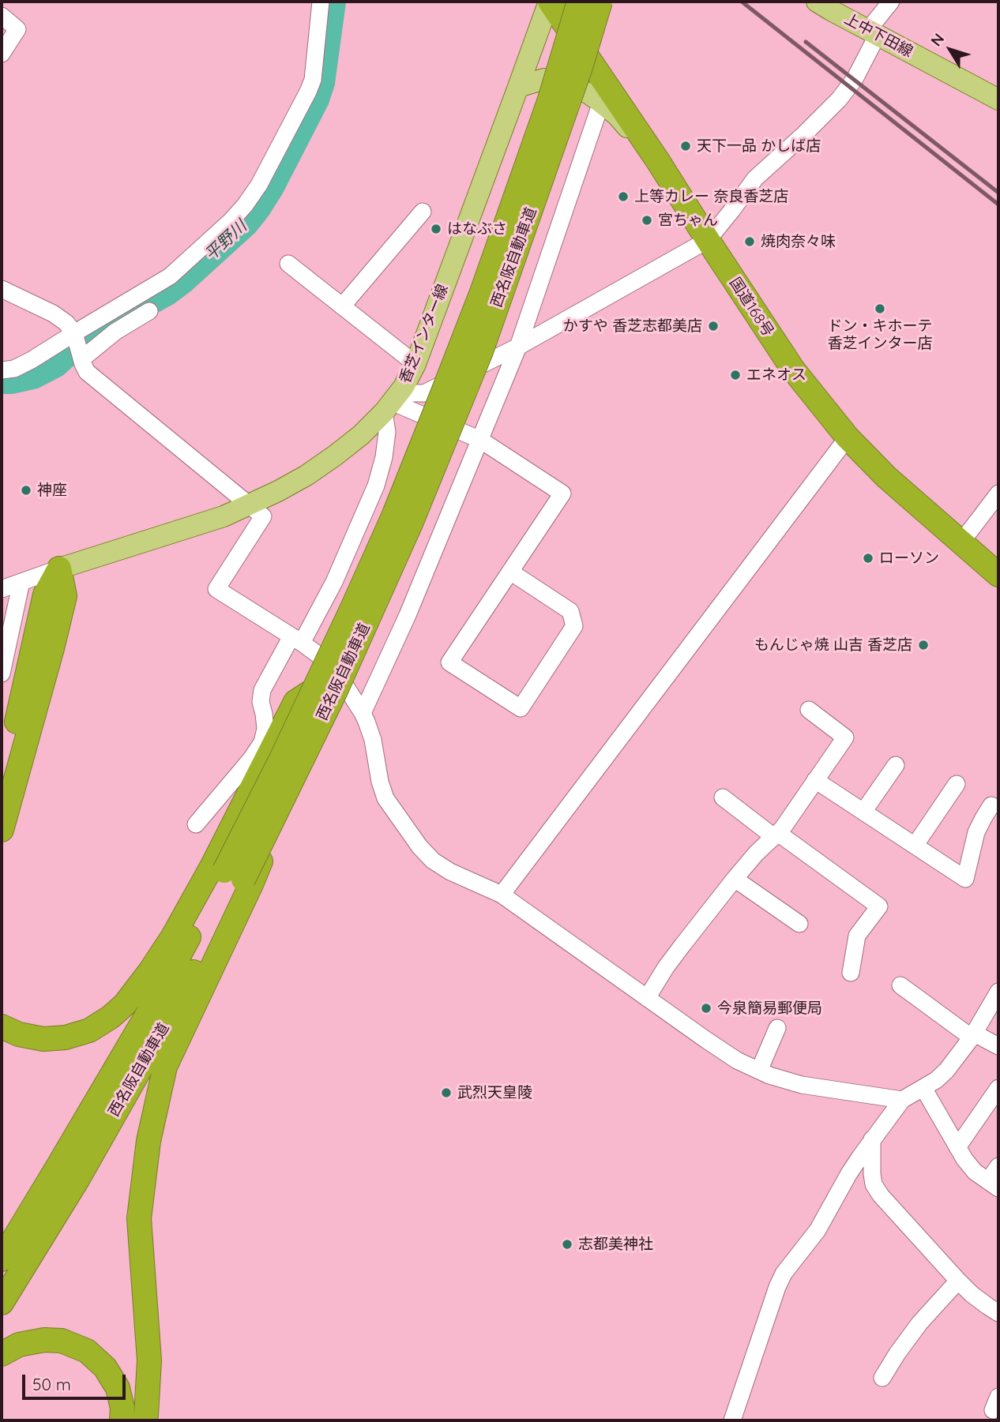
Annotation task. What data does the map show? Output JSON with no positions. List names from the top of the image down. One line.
{"streets":{"highway":["西名阪自動車道","国道168号"],"main road":["上中下田線","香芝インター線"]},"crossings":[["国道168号","香芝インター線"]],"water":["平野川"],"places":["天下一品 かしば店","上等カレー 奈良香芝店","宮ちゃん","はなぶさ","焼肉奈々味","ドン・キホーテ 香芝インター店","かすや 香芝志都美店","エネオス","神座","ローソン","もんじゃ焼 山吉 香芝店","今泉簡易郵便局","武烈天皇陵","志都美神社"],"scale_bar":"50 m","north":"top left"}
